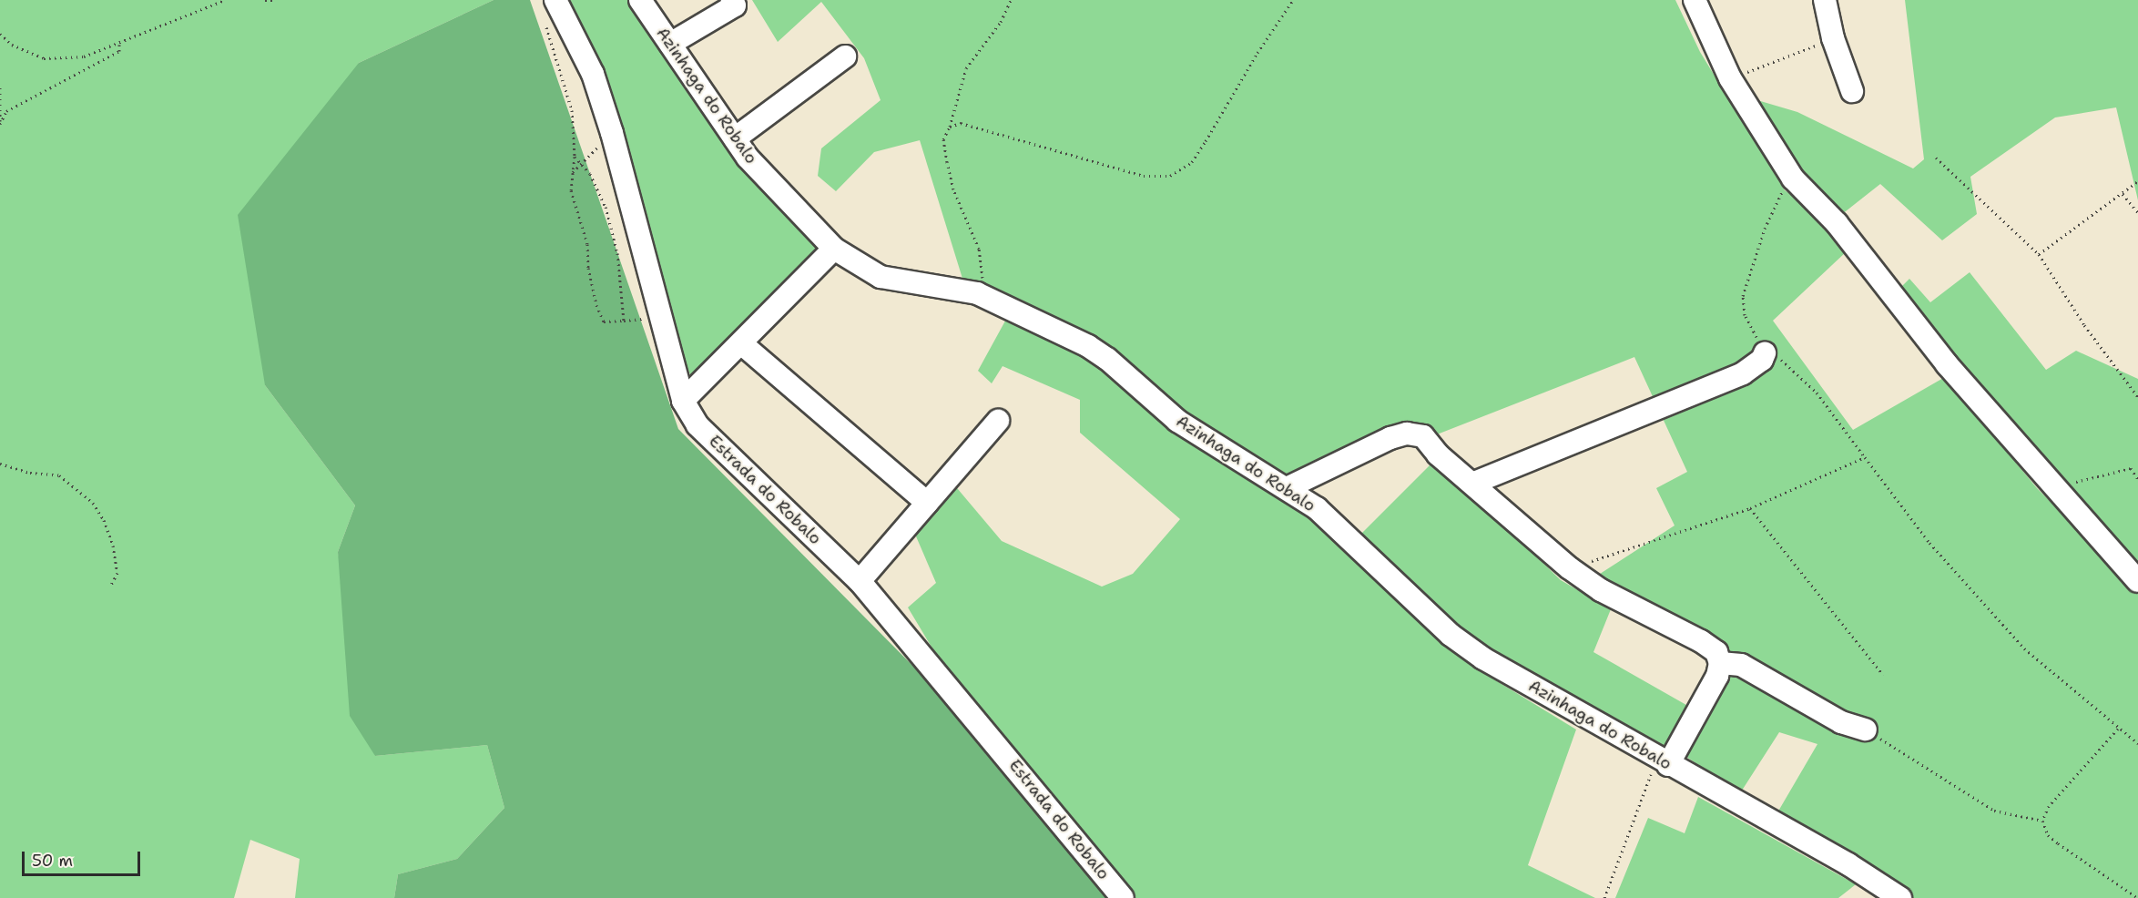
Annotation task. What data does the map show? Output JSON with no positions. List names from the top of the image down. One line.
{"streets":{"street":["Azinhaga do Robalo","Estrada do Robalo"]},"scale_bar":"50 m"}
